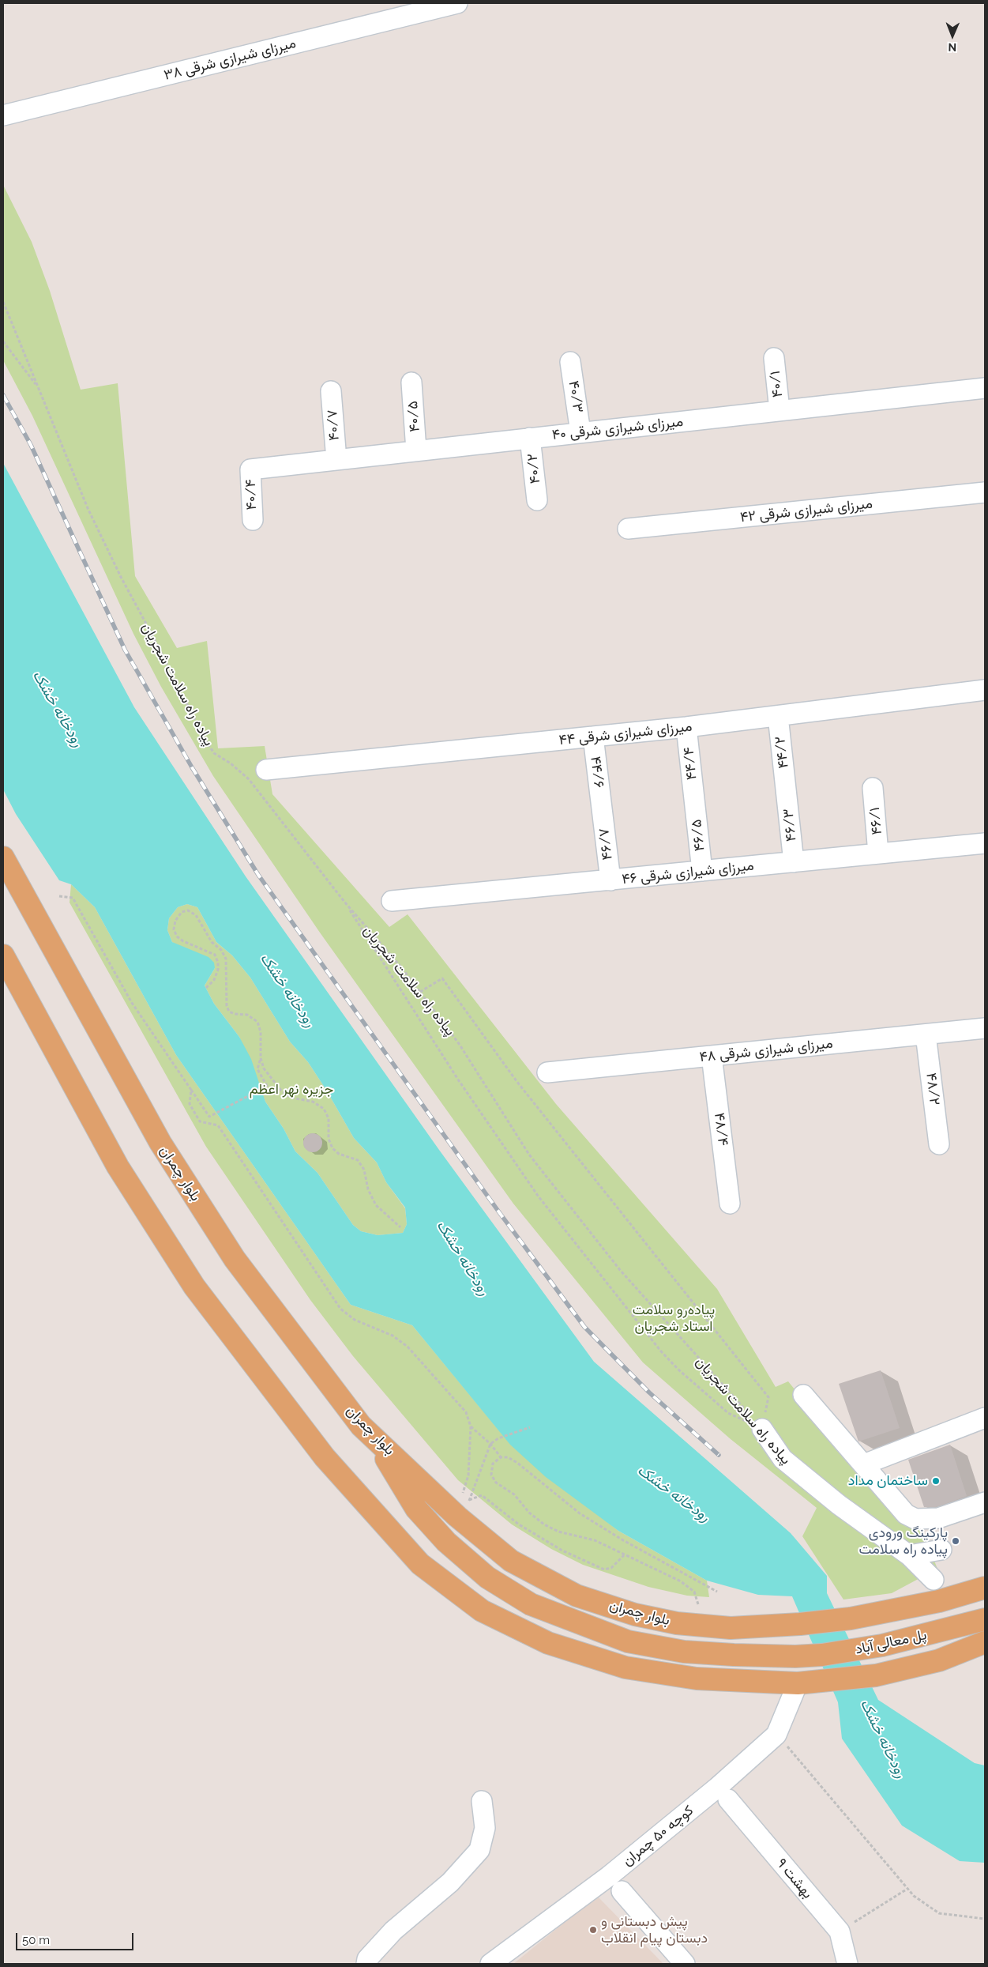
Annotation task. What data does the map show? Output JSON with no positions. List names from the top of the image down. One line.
{"streets":{"main road":["بلوار چمران","پل معالی آباد"],"street":["۳۸ میرزای شیرازی شرقی","۴۰/۱","۴۰/۳","۴۰/۵","۴۰/۷","۴۰ میرزای شیرازی شرقی","۴۰/۲","۴۰/۴","۴۲ میرزای شیرازی شرقی","پیاده راه سلامت شجریان","۴۴ میرزای شیرازی شرقی","۴۴/۲","۴۴/۴","۴۴/۶","۴۶/۱","۴۶/۳","۴۶/۵","۴۶/۷","۴۶ میرزای شیرازی شرقی","۴۸ میرزای شیرازی شرقی","۴۸/۲","۴۸/۴","کوچه ۵۰ چمران","۹ بهشت"]},"crossings":[["۴۰/۱","۴۰ میرزای شیرازی شرقی"],["۴۰/۳","۴۰ میرزای شیرازی شرقی"],["۴۰/۵","۴۰ میرزای شیرازی شرقی"],["۴۰/۷","۴۰ میرزای شیرازی شرقی"],["۴۰ میرزای شیرازی شرقی","۴۰/۲"],["۴۰ میرزای شیرازی شرقی","۴۰/۴"],["۴۴ میرزای شیرازی شرقی","۴۴/۲"],["۴۴ میرزای شیرازی شرقی","۴۴/۴"],["۴۴ میرزای شیرازی شرقی","۴۴/۶"],["۴۴/۲","۴۶/۳"],["۴۴/۴","۴۶/۵"],["۴۴/۶","۴۶/۷"],["۴۶/۱","۴۶ میرزای شیرازی شرقی"],["۴۶/۳","۴۶ میرزای شیرازی شرقی"],["۴۶/۵","۴۶ میرزای شیرازی شرقی"],["۴۶/۷","۴۶ میرزای شیرازی شرقی"],["۴۸ میرزای شیرازی شرقی","۴۸/۲"],["۴۸ میرزای شیرازی شرقی","۴۸/۴"],["بلوار چمران","پل معالی آباد"]],"water":["رودخانه خشک"],"parks":["جزیره نهر اعظم","پیاده‌رو سلامت استاد شجریان"],"places":["ساختمان مداد","پارکینگ ورودی پیاده راه سلامت","پیش دبستانی و دبستان پیام انقلاب"],"scale_bar":"50 m","north":"bottom"}
